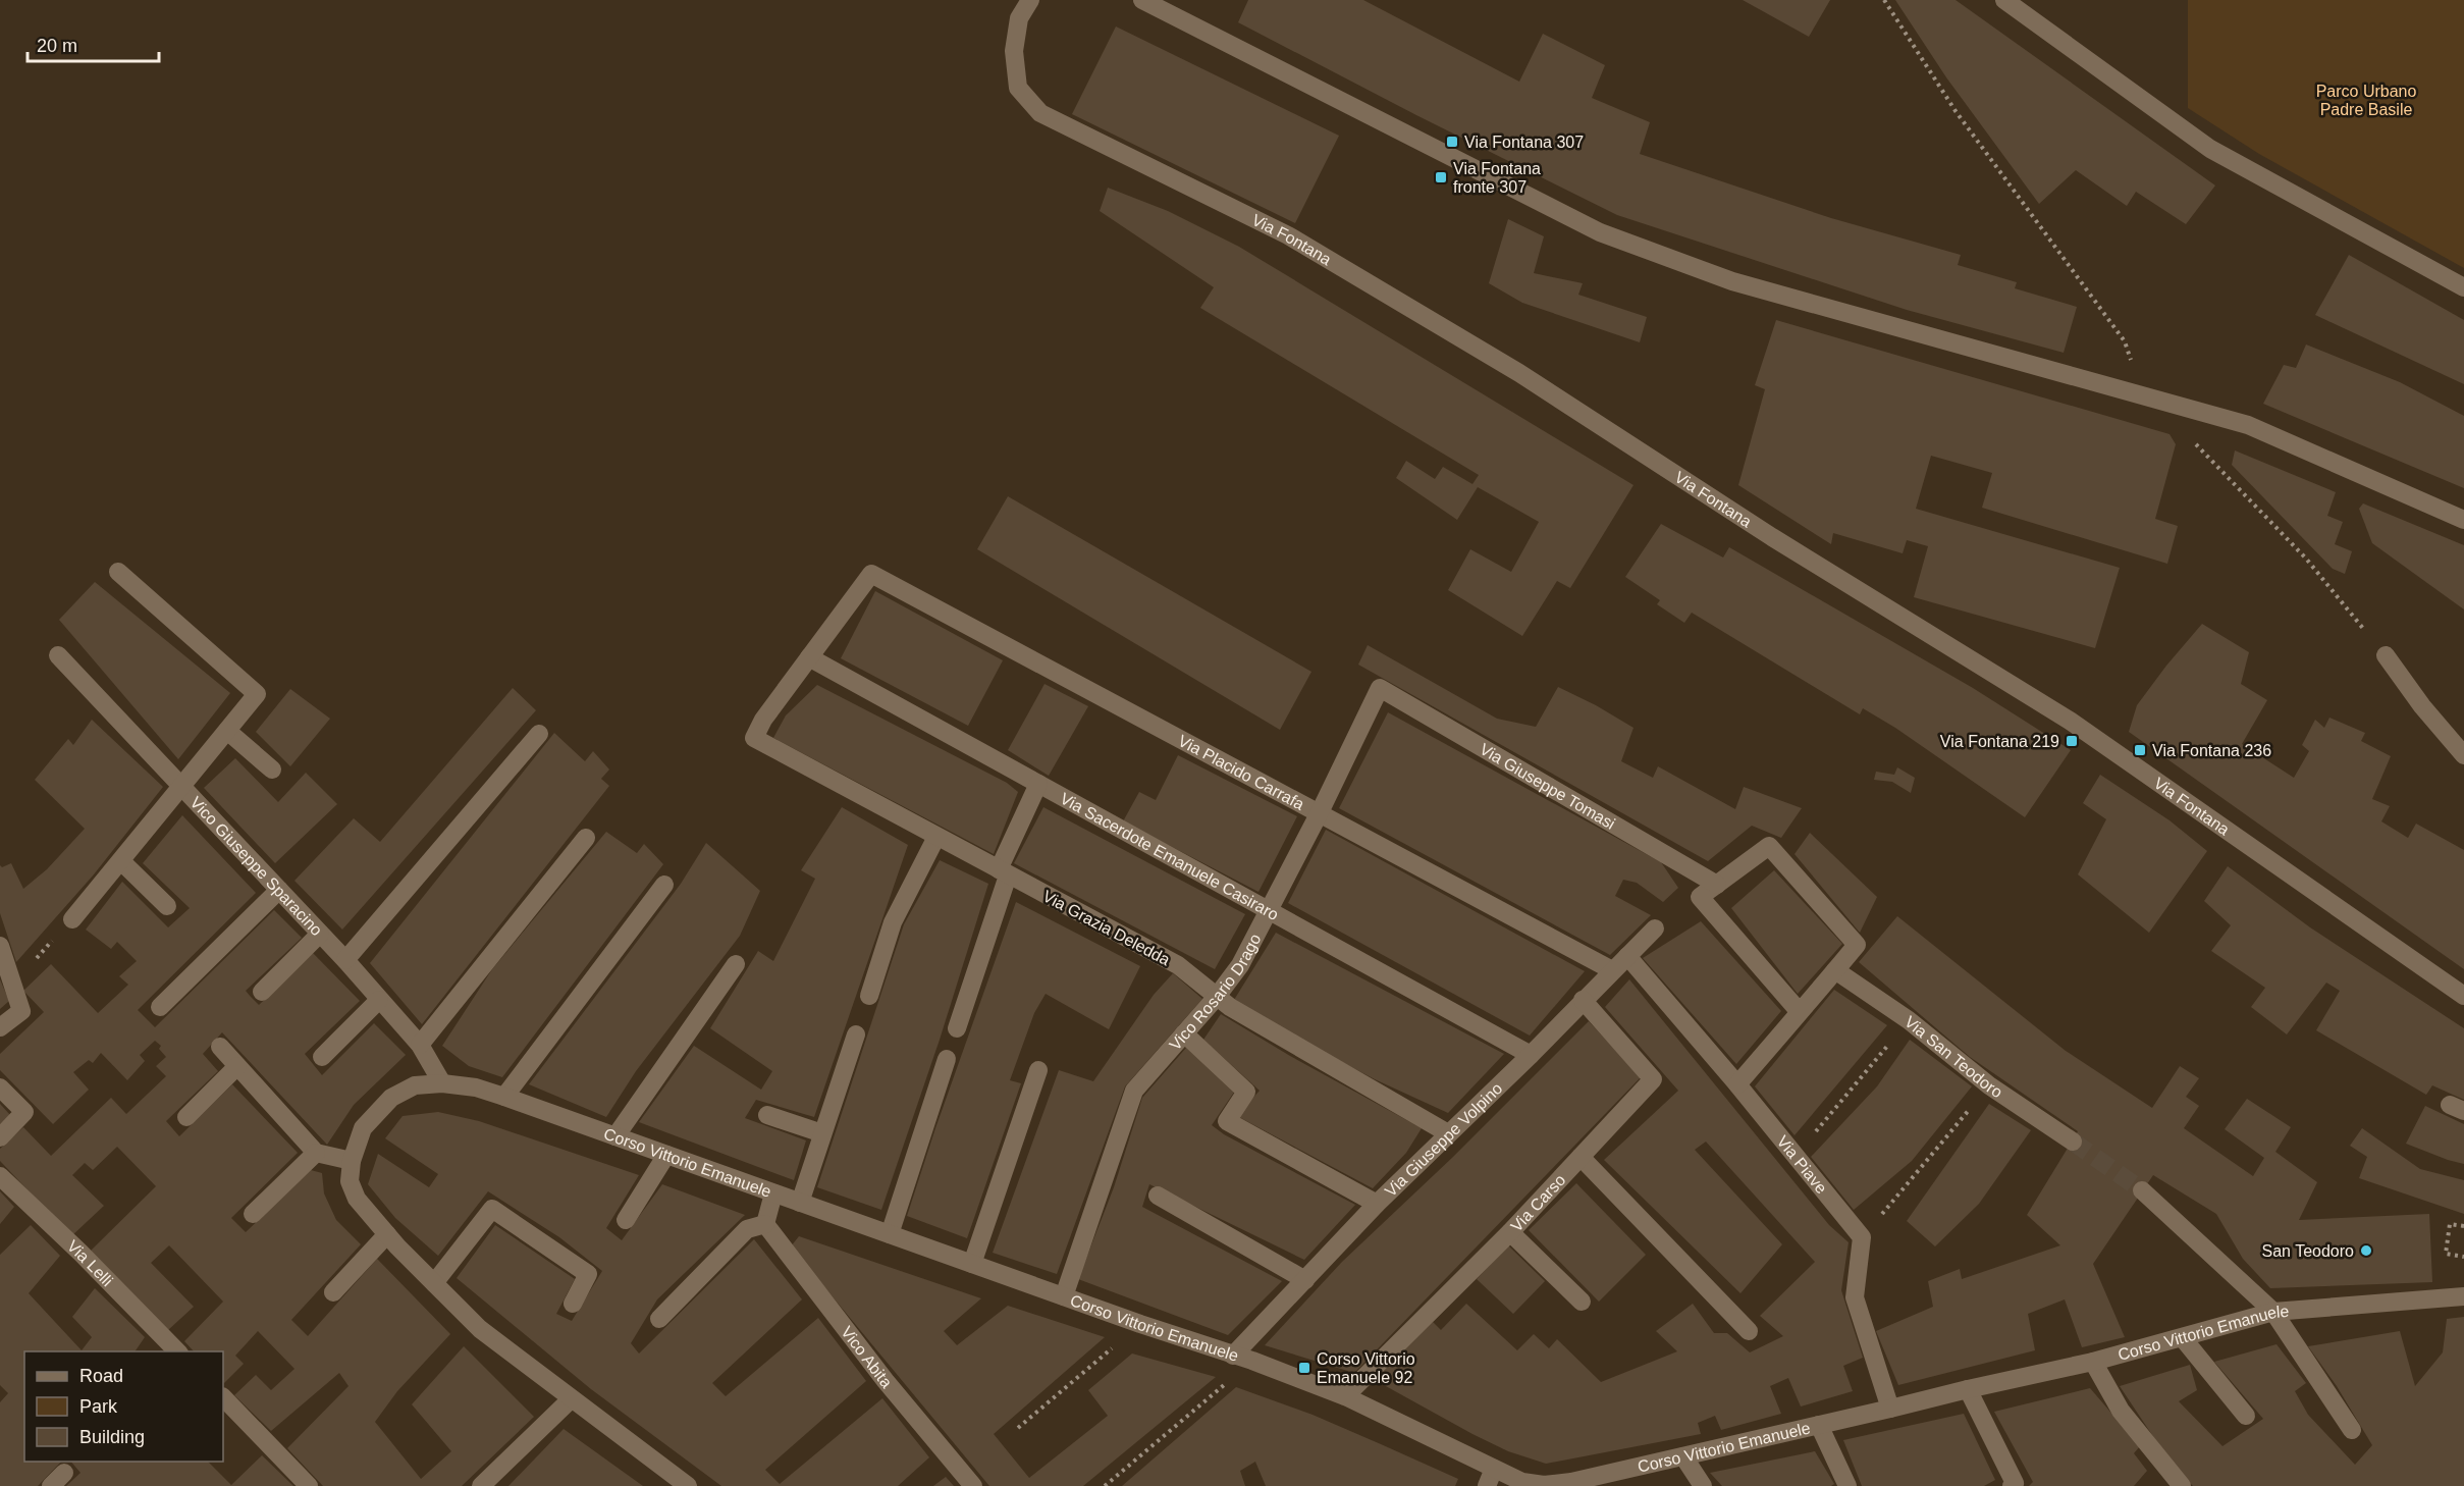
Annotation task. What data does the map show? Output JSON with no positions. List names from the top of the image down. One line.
{"streets":{"street":["Via Fontana","Via Placido Carrafa","Via Giuseppe Tomasi","Via Sacerdote Emanuele Casiraro","Vico Giuseppe Sparacino","Via Grazia Deledda","Vico Rosario Drago","Via San Teodoro","Via Giuseppe Volpino","Corso Vittorio Emanuele","Via Piave","Via Carso","Via Lelli","Vico Abita"]},"crossings":[["Via Placido Carrafa","Via Sacerdote Emanuele Casiraro"],["Via Placido Carrafa","Via Grazia Deledda"],["Via Placido Carrafa","Vico Rosario Drago"],["Via Placido Carrafa","Via Giuseppe Volpino"],["Via Giuseppe Tomasi","Vico Rosario Drago"],["Via Sacerdote Emanuele Casiraro","Via Grazia Deledda"],["Via Sacerdote Emanuele Casiraro","Vico Rosario Drago"],["Via Sacerdote Emanuele Casiraro","Via Giuseppe Volpino"],["Vico Giuseppe Sparacino","Corso Vittorio Emanuele"],["Via Grazia Deledda","Vico Rosario Drago"],["Via Grazia Deledda","Via Giuseppe Volpino"],["Vico Rosario Drago","Corso Vittorio Emanuele"],["Via Giuseppe Volpino","Corso Vittorio Emanuele"],["Via Giuseppe Volpino","Via Piave"],["Via Giuseppe Volpino","Via Carso"],["Corso Vittorio Emanuele","Via Carso"]],"parks":["Parco Urbano Padre Basile"],"places":{"transit":["Via Fontana 307","Via Fontana fronte 307","Via Fontana 219","Via Fontana 236","Corso Vittorio Emanuele 92"],"other":["San Teodoro"]},"legend":["Road","Park","Building"],"scale_bar":"20 m"}
